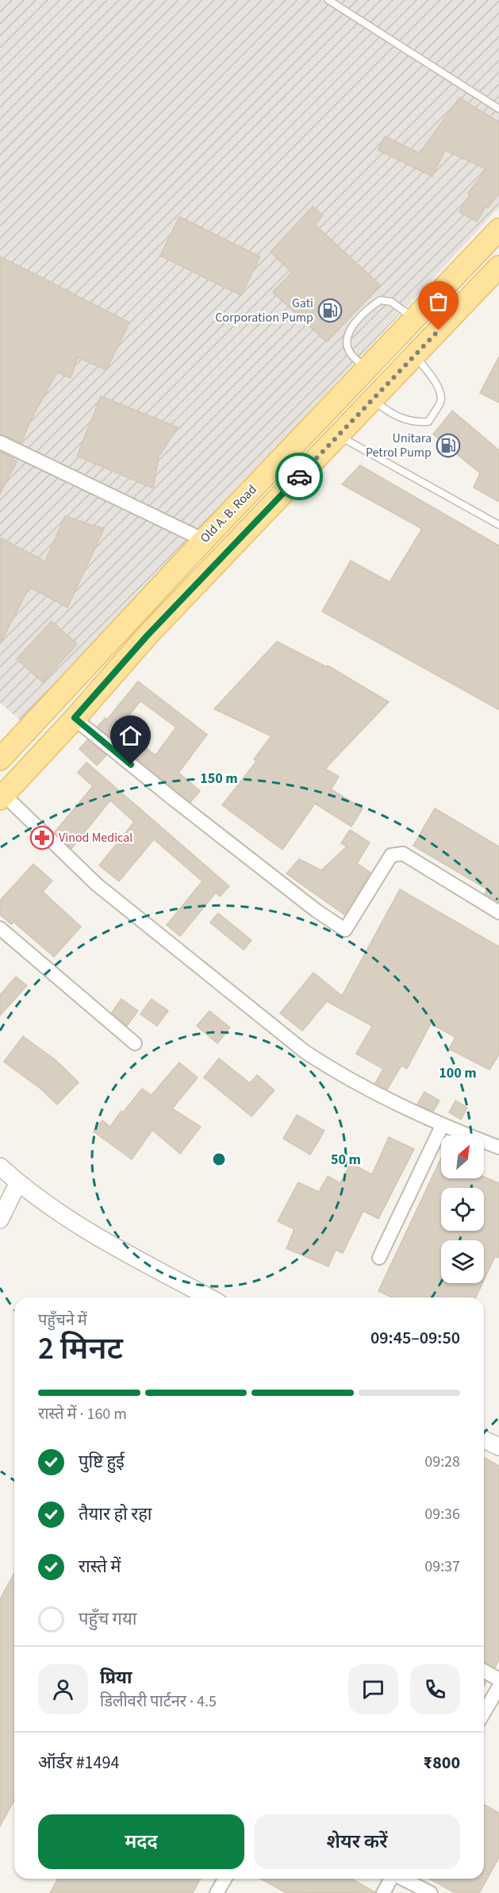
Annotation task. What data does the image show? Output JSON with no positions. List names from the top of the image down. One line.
{"streets":{"main road":["Old A. B. Road"]},"places":{"fuel station":["Gati Corporation Pump","Unitara Petrol Pump"],"pharmacy":["Vinod Medical"]},"north":"top right","page":{"heading":["2 मिनट","पहुँचने में","09:45–09:50"],"panel":["प्रिया","डिलीवरी पार्टनर · 4.5","ऑर्डर #1494","₹800"],"bar":"रास्ते में · 160 m","list":[["पुष्टि हुई","09:28"],["तैयार हो रहा","09:36"],["रास्ते में","09:37"],"पहुँच गया"],"buttons":["मदद","शेयर करें"]},"rings":["150 m","100 m","50 m"]}
